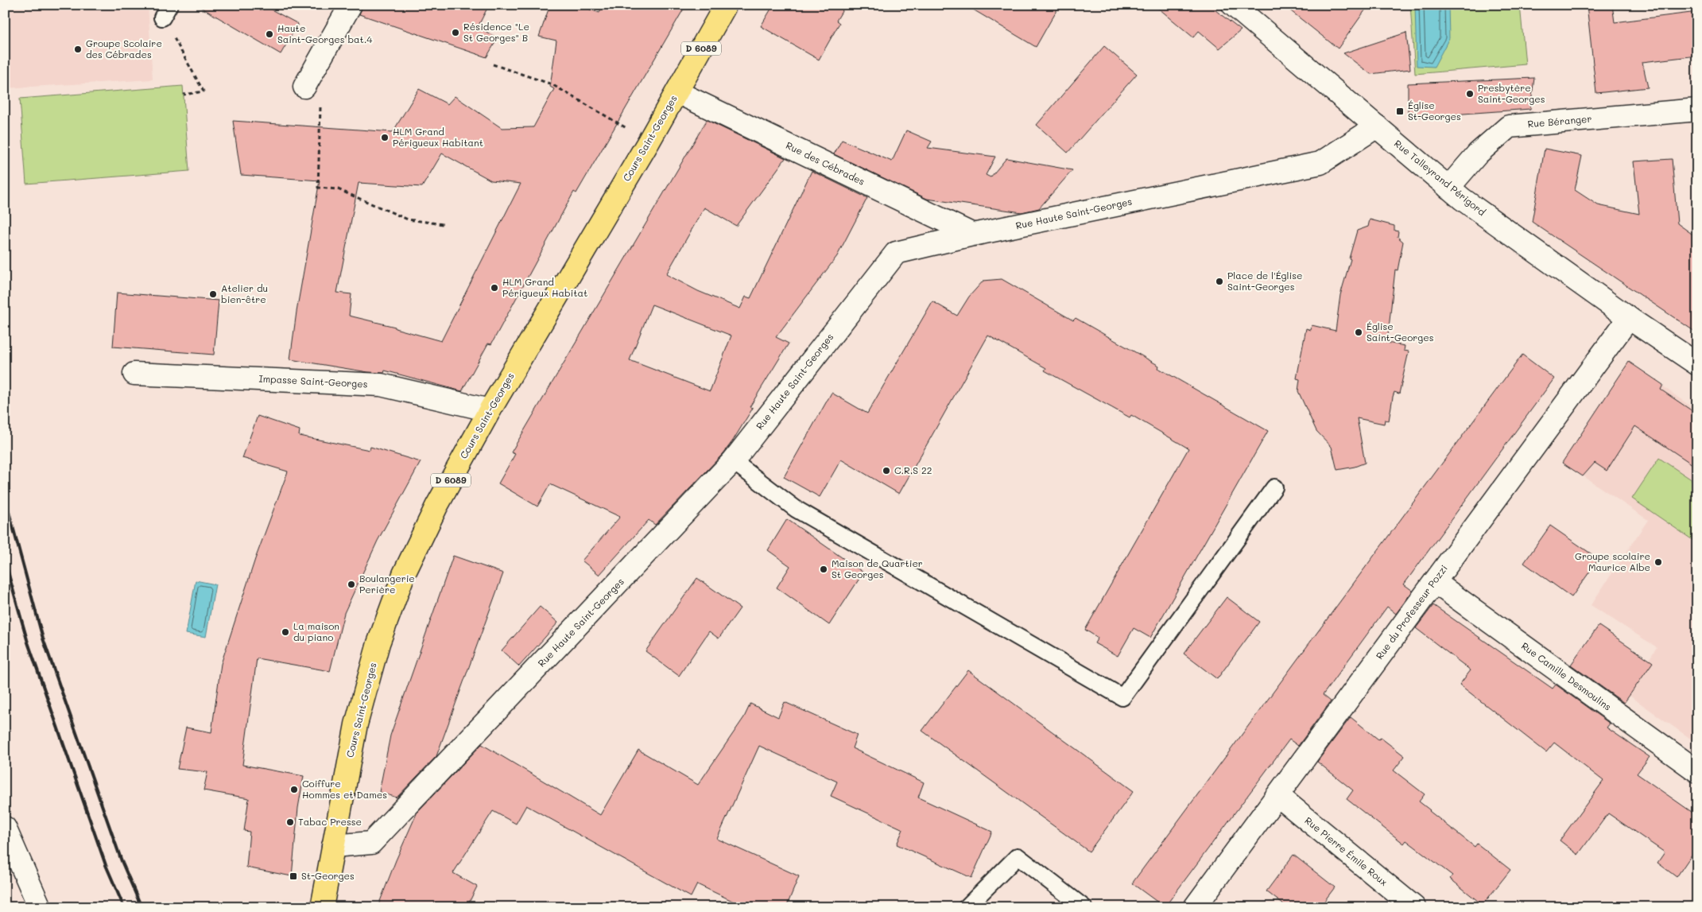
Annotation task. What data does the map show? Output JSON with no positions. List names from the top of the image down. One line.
{"streets":{"main road":["D 6089","Cours Saint-Georges"],"street":["Rue Béranger","Rue des Cébrades","Rue Talleyrand Périgord","Rue Haute Saint-Georges","Impasse Saint-Georges","Rue du Professeur Pozzi","Rue Camille Desmoulins","Rue Pierre Émile Roux"]},"crossings":[["Rue Béranger","Rue Talleyrand Périgord"],["Cours Saint-Georges","Rue des Cébrades"],["Cours Saint-Georges","Rue Haute Saint-Georges"],["Cours Saint-Georges","Impasse Saint-Georges"],["Rue des Cébrades","Rue Haute Saint-Georges"],["Rue Talleyrand Périgord","Rue Haute Saint-Georges"],["Rue Talleyrand Périgord","Rue du Professeur Pozzi"],["Rue du Professeur Pozzi","Rue Camille Desmoulins"],["Rue du Professeur Pozzi","Rue Pierre Émile Roux"]],"places":{"other":["Résidence \"Le St Georges\" B","Haute Saint-Georges bat.4","Groupe Scolaire des Cébrades","Presbytère Saint-Georges","HLM Grand Périgueux Habitant","Place de l'Église Saint-Georges","HLM Grand Périgueux Habitat","Atelier du bien-être","Église Saint-Georges","C.R.S 22","Groupe scolaire Maurice Albe","Maison de Quartier St Georges","Boulangerie Perière","La maison du piano","Coiffure Hommes et Dames","Tabac Presse"],"transit":["Église St-Georges","St-Georges"]}}
